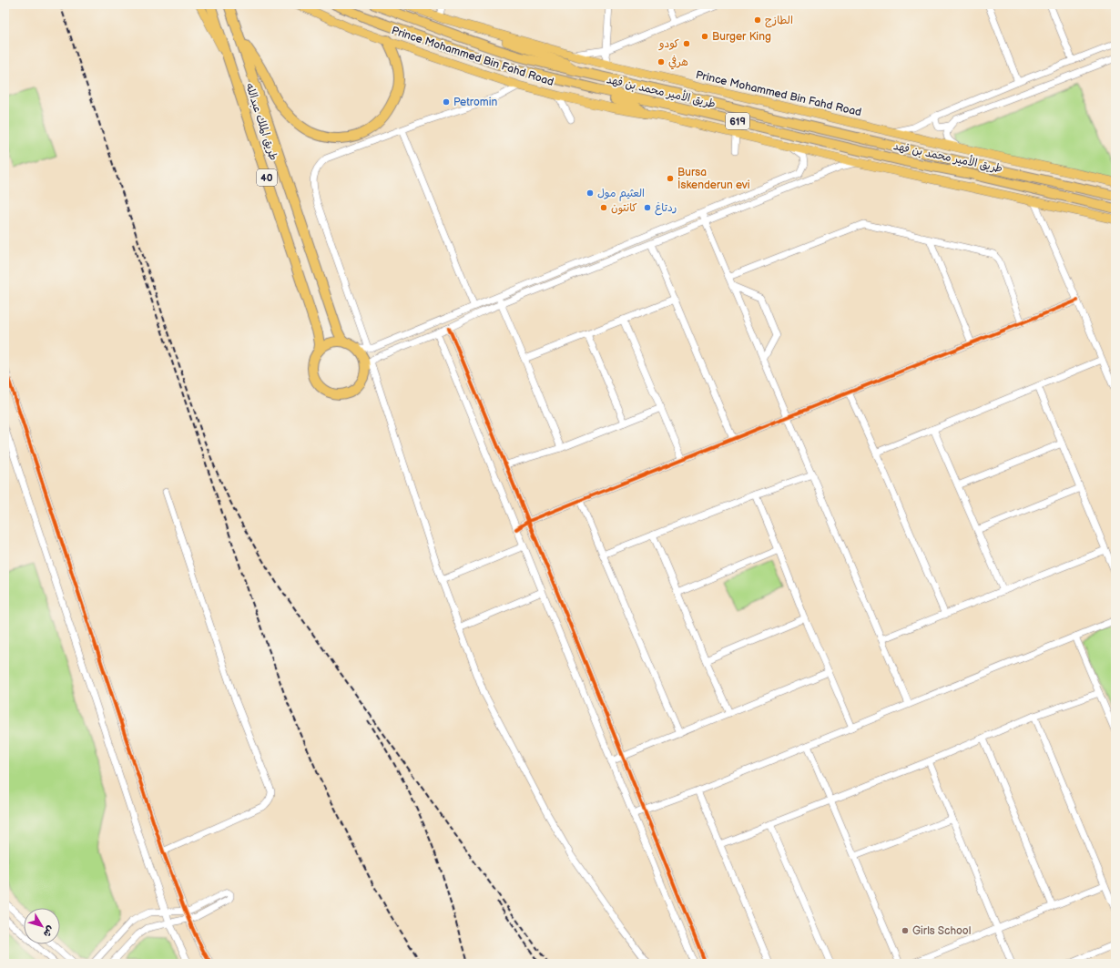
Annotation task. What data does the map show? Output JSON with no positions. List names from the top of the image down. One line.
{"streets":{"highway":["طريق الأمير محمد بن فهد","619","طريق الملك عبدالله","40"],"main road":["Prince Mohammed Bin Fahd Road"]},"places":["الطازج","Burger King","كودو","هرفي","Petromin","Bursa İskenderun evi","العثيم مول","كانتون","ردتاغ","Girls School"],"north":"bottom right"}
